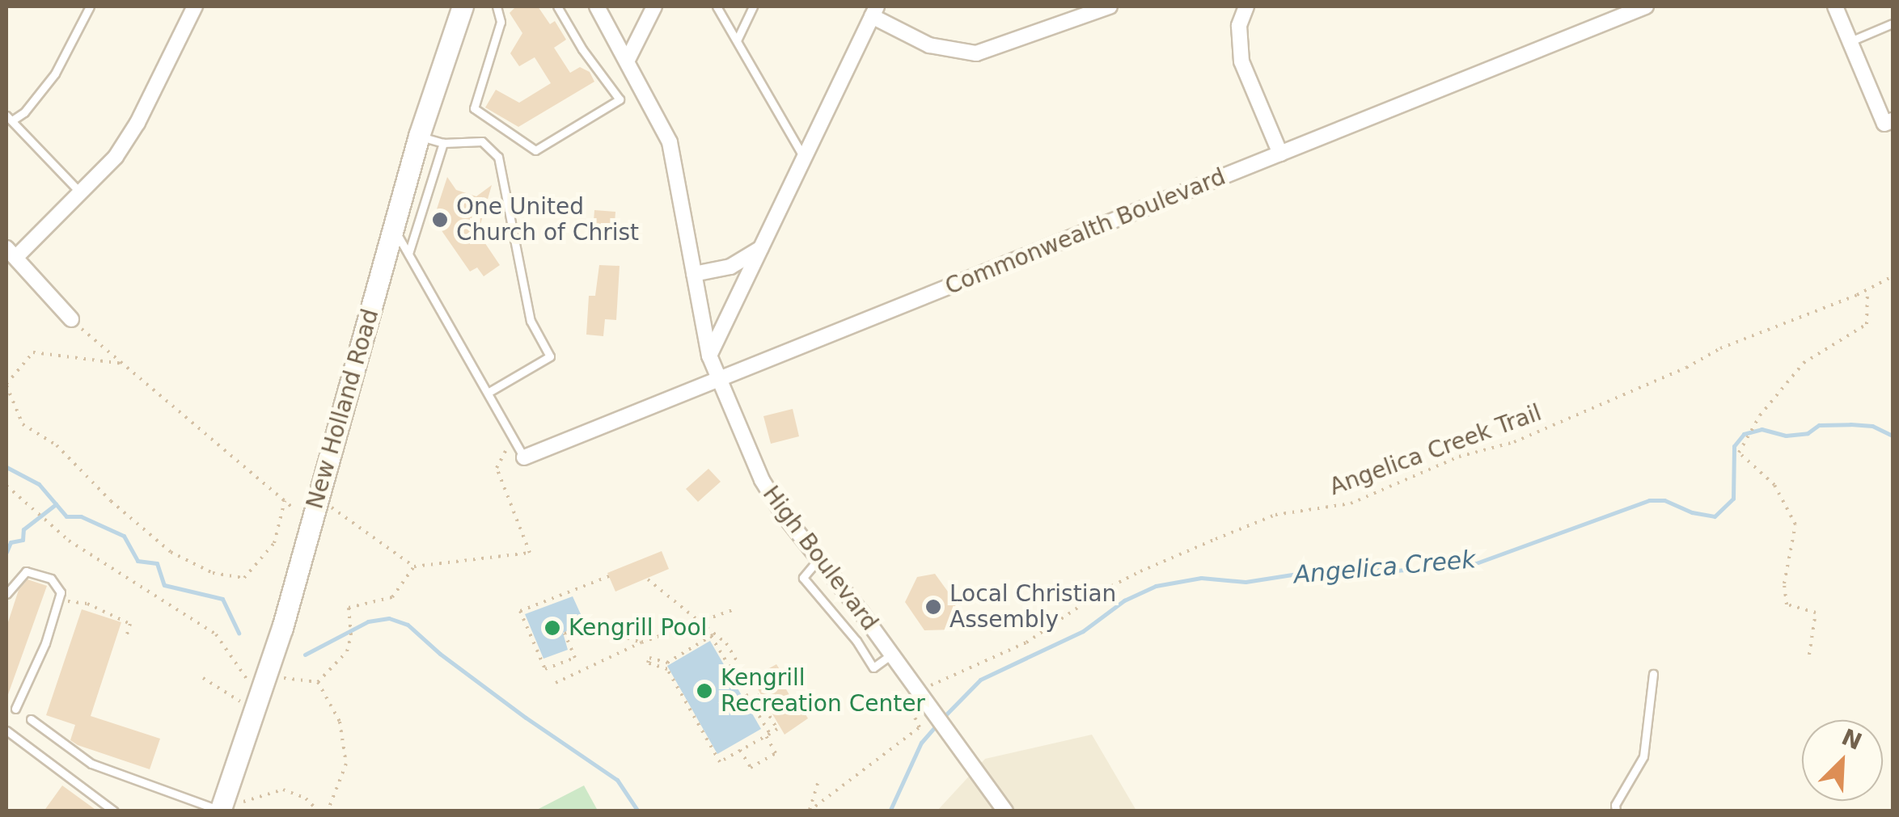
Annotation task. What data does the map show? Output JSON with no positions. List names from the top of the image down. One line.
{"streets":{"main road":["New Holland Road"],"street":["Commonwealth Boulevard","High Boulevard"],"path":["Angelica Creek Trail"]},"crossings":[["Commonwealth Boulevard","High Boulevard"],["Angelica Creek Trail","High Boulevard"]],"water":["Angelica Creek"],"places":["One United Church of Christ","Local Christian Assembly","Kengrill Pool","Kengrill Recreation Center"],"north":"top right"}
